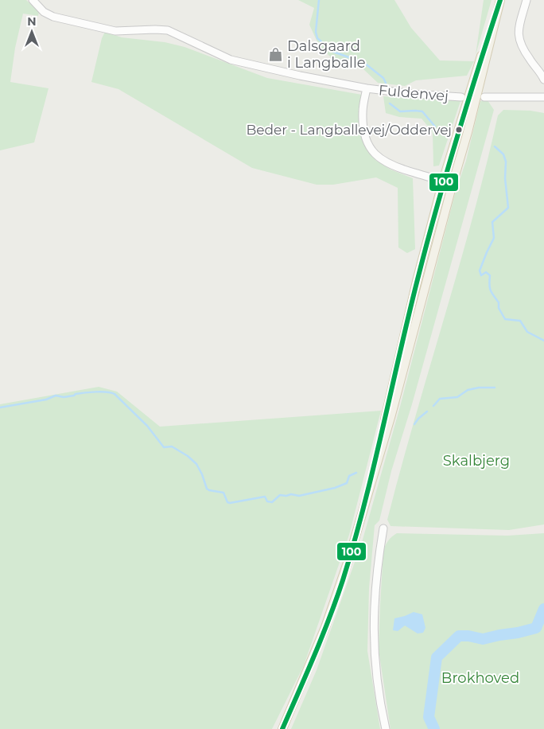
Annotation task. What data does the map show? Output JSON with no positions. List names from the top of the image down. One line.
{"streets":{"street":["Fuldenvej"]},"parks":["Skalbjerg","Brokhoved"],"places":{"shop":["Dalsgaard i Langballe"],"other":["Beder - Langballevej/Oddervej"]},"lines":["transit line 100"],"north":"top"}
